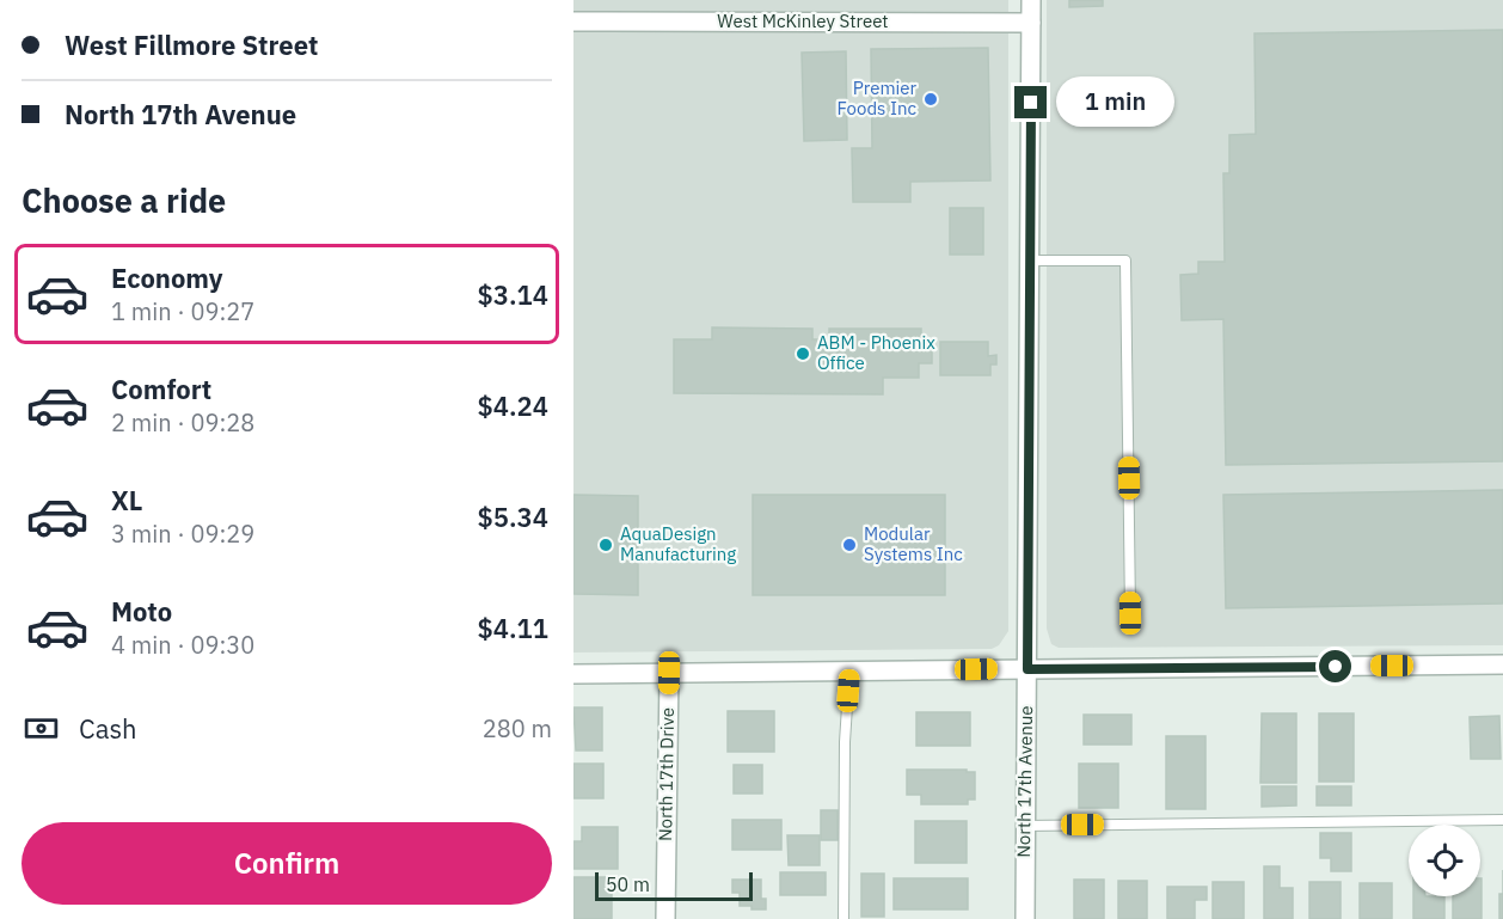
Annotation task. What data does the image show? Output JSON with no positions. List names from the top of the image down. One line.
{"streets":{"street":["West McKinley Street","North 17th Drive","North 17th Avenue"]},"crossings":[["West McKinley Street","North 17th Avenue"]],"places":["Premier Foods Inc","ABM - Phoenix Office","AquaDesign Manufacturing","Modular Systems Inc"],"scale_bar":"50 m","page":{"banner":["West Fillmore Street","North 17th Avenue"],"bubble":"1 min","heading":"Choose a ride","list":[{"name":"Economy","note":"1 min · 09:27","value":"$3.14"},{"name":"Comfort","note":"2 min · 09:28","value":"$4.24"},{"name":"XL","note":"3 min · 09:29","value":"$5.34"},{"name":"Moto","note":"4 min · 09:30","value":"$4.11"}],"pay":["Cash","280 m"],"buttons":"Confirm","scale":"50 m"}}
